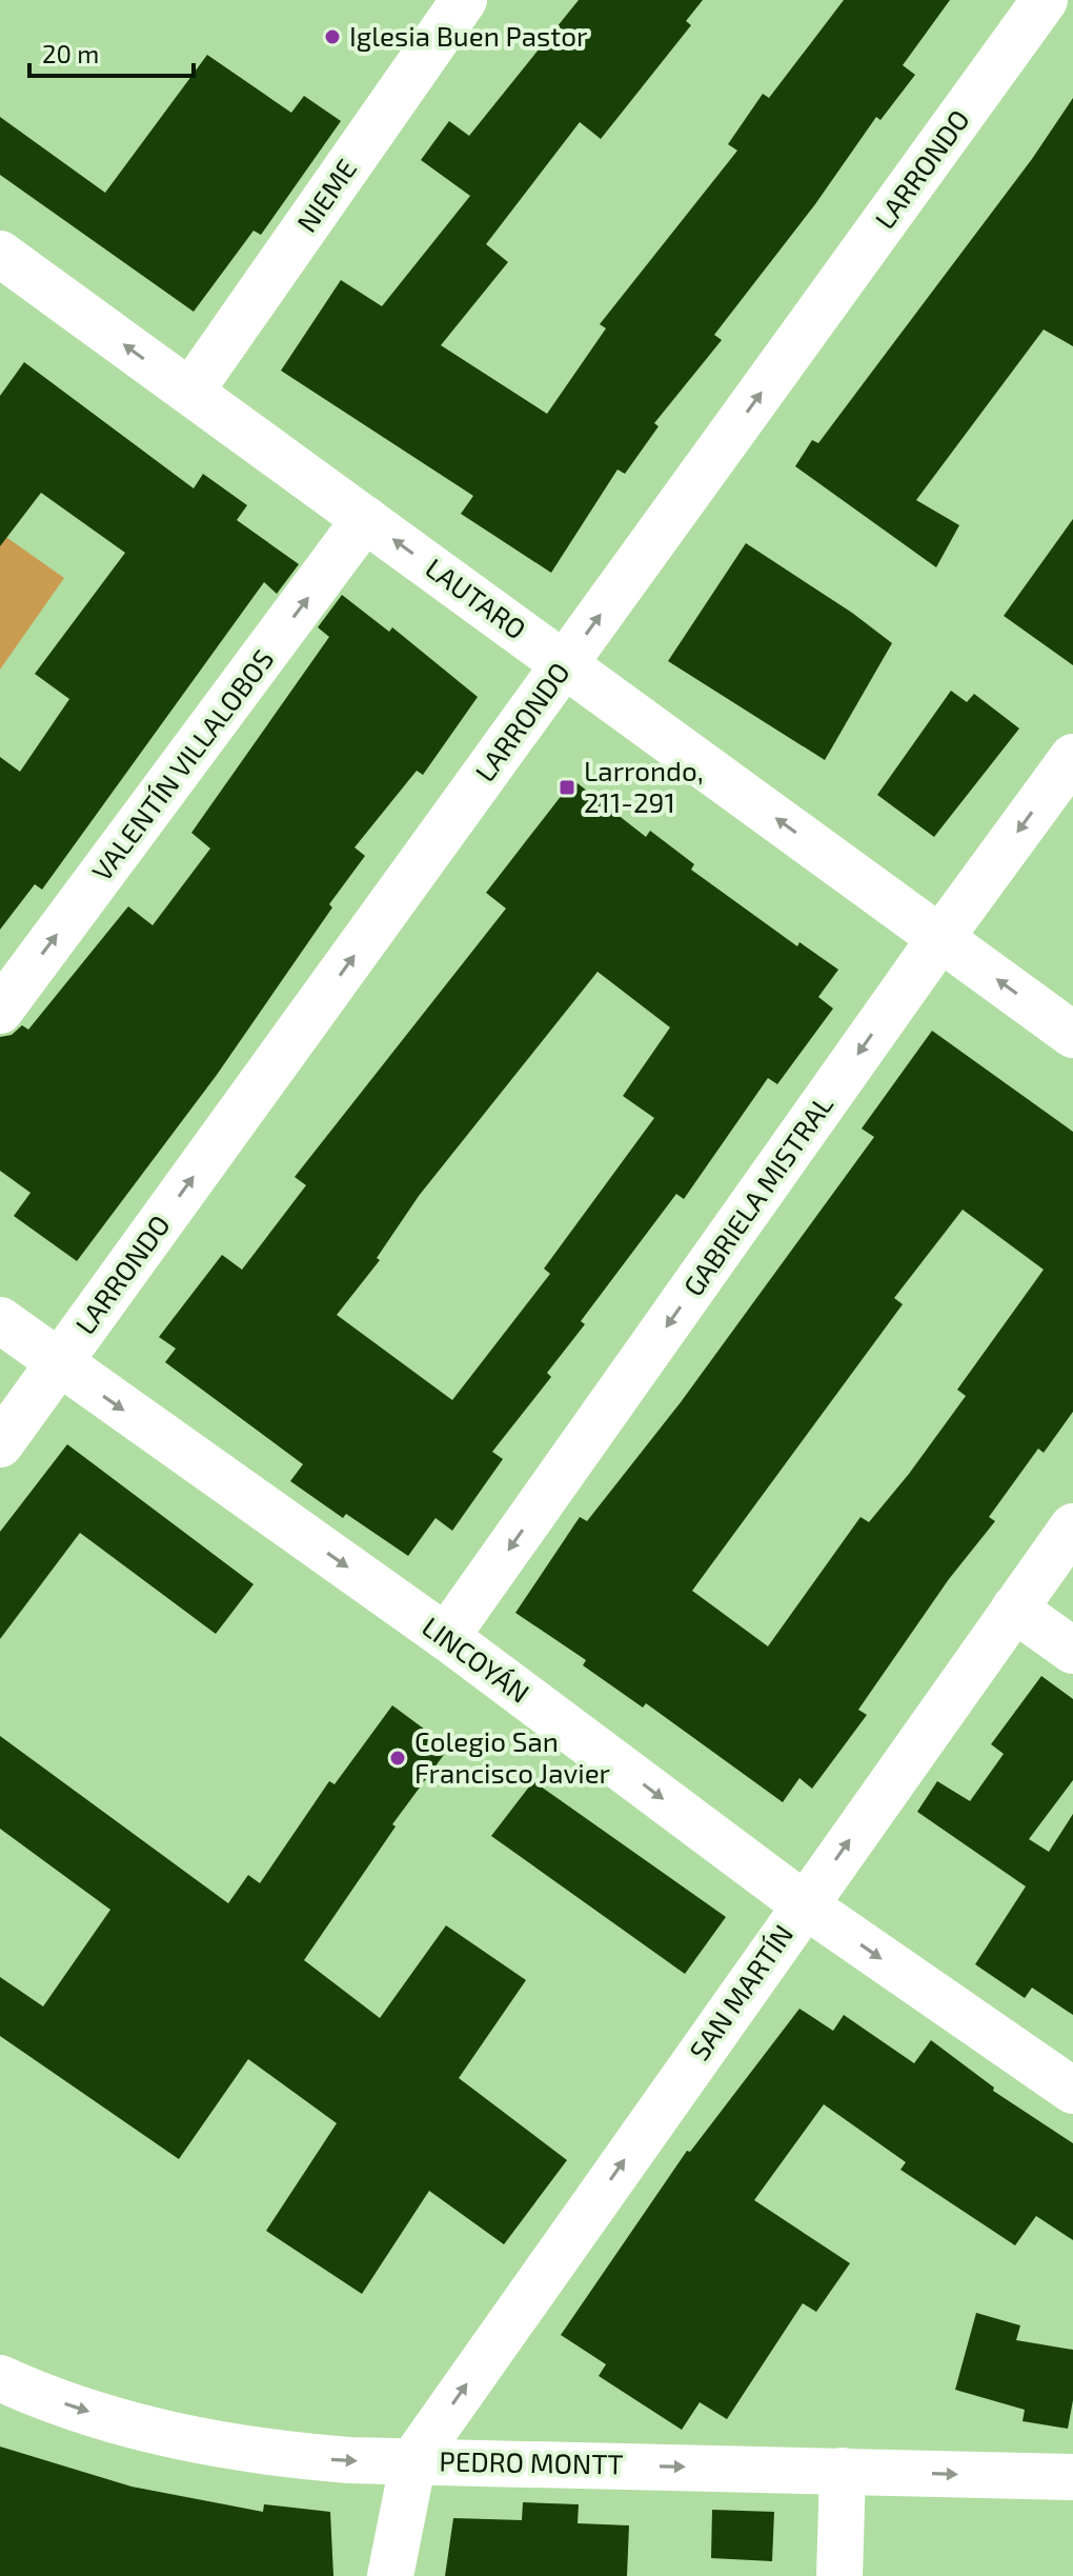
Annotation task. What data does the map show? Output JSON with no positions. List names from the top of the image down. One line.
{"streets":{"street":["LARRONDO","NIEME","LAUTARO","VALENTÍN VILLALOBOS","GABRIELA MISTRAL","LINCOYÁN","SAN MARTÍN","PEDRO MONTT"]},"crossings":[["LARRONDO","LAUTARO"],["LARRONDO","LINCOYÁN"],["NIEME","LAUTARO"],["LAUTARO","VALENTÍN VILLALOBOS"],["LAUTARO","GABRIELA MISTRAL"],["GABRIELA MISTRAL","LINCOYÁN"],["LINCOYÁN","SAN MARTÍN"],["SAN MARTÍN","PEDRO MONTT"]],"one_way":["LARRONDO","LAUTARO","VALENTÍN VILLALOBOS","GABRIELA MISTRAL","LINCOYÁN","SAN MARTÍN","PEDRO MONTT"],"places":{"other":["Iglesia Buen Pastor","Colegio San Francisco Javier"],"transit":["Larrondo, 211-291"]},"scale_bar":"20 m"}
